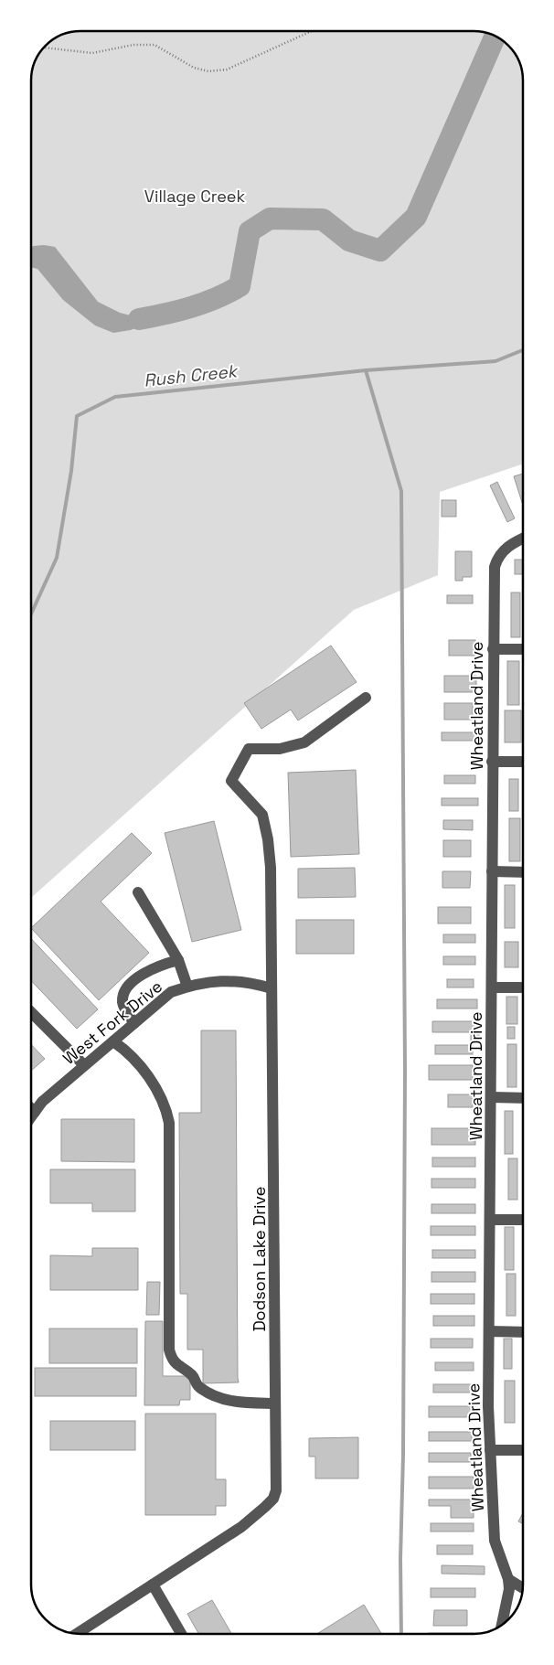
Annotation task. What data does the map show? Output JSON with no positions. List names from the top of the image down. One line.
{"streets":{"street":["Wheatland Drive","West Fork Drive","Dodson Lake Drive"]},"crossings":[["West Fork Drive","Dodson Lake Drive"]],"water":["Rush Creek"],"parks":["Village Creek"]}
